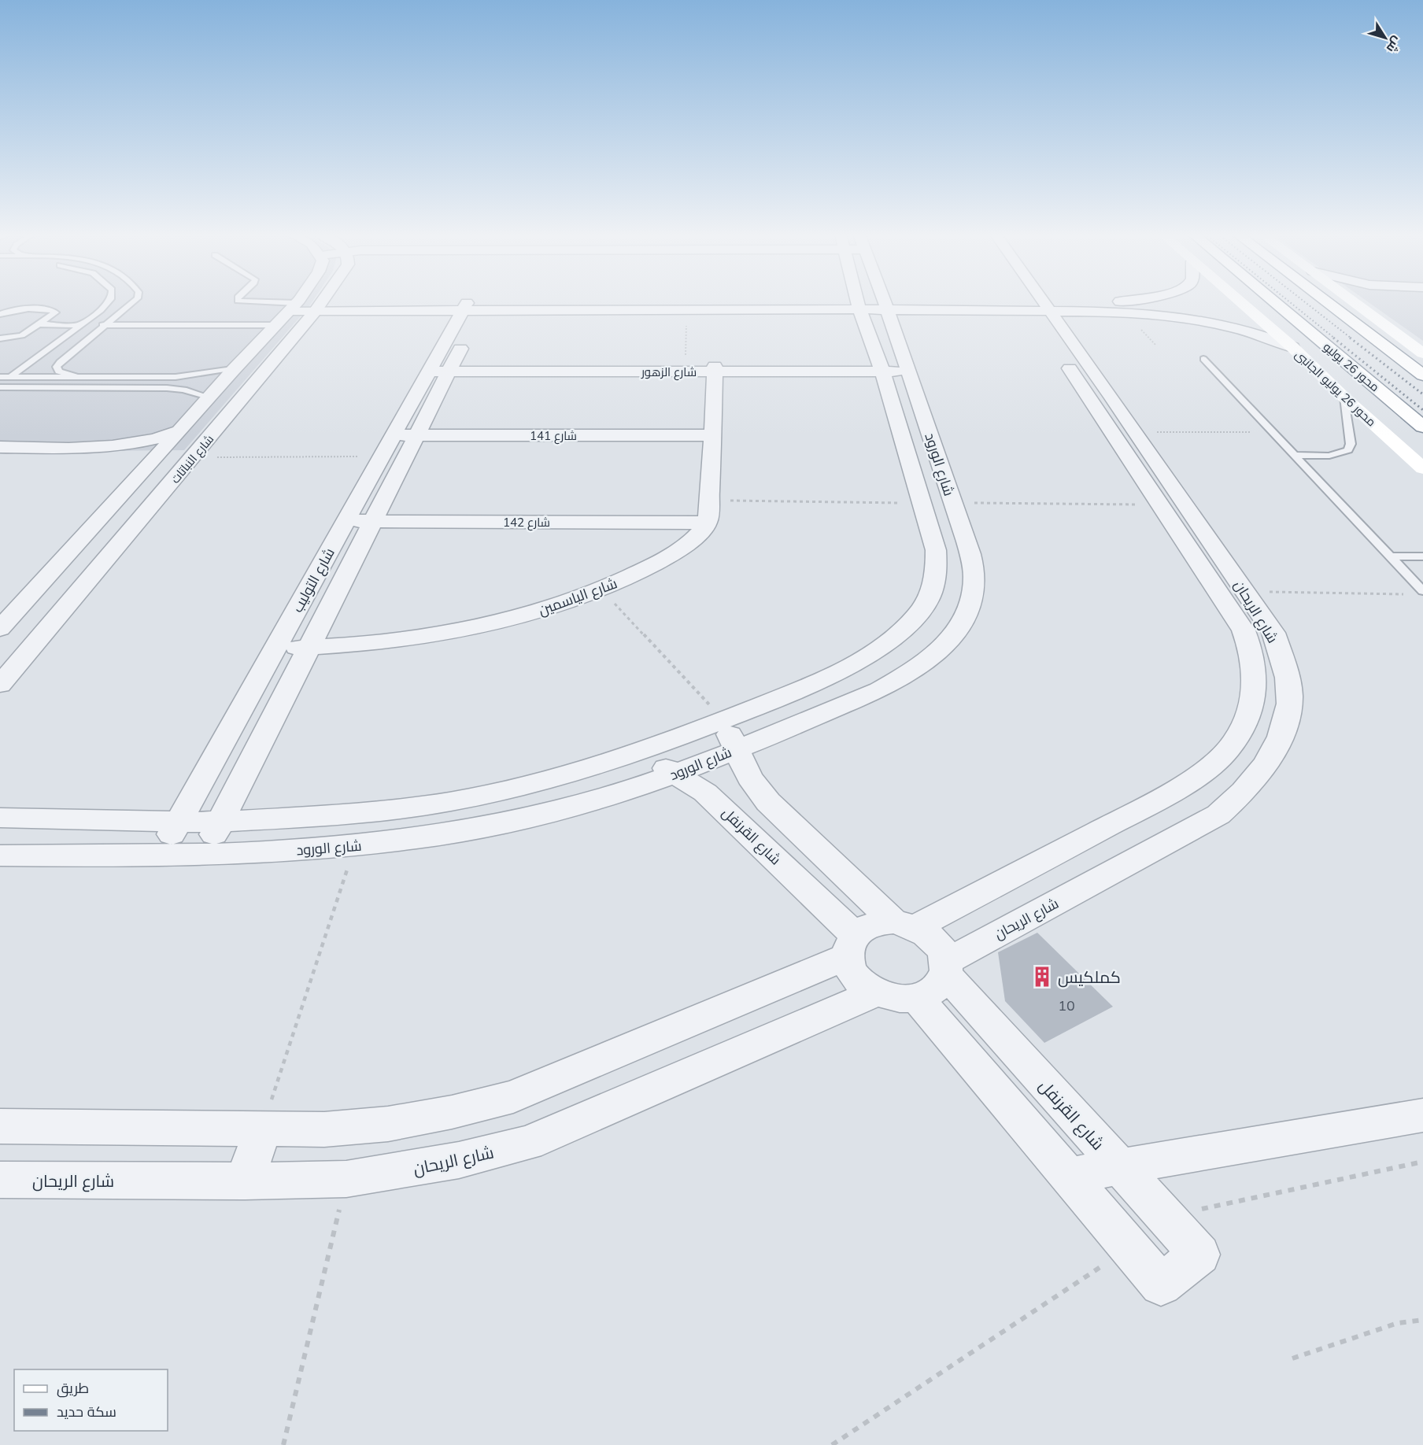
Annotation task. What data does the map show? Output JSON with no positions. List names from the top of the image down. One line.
{"streets":{"main road":["محور 26 يوليو","محور 26 يوليو الجانبى"],"street":["شارع الزهور","شارع 141","شارع النباتات","شارع الورود","شارع 142","شارع التوليب","شارع الياسمين","شارع الريحان","شارع القرنفل"]},"crossings":[["شارع الزهور","شارع الورود"],["شارع الزهور","شارع التوليب"],["شارع 141","شارع التوليب"],["شارع الورود","شارع التوليب"],["شارع الورود","شارع القرنفل"],["شارع 142","شارع التوليب"],["شارع 142","شارع الياسمين"],["شارع التوليب","شارع الياسمين"],["شارع الريحان","شارع القرنفل"]],"places":{"building":["كملكيس"]},"house_numbers":["10"],"legend":["طريق","سكة حديد"],"north":"bottom right"}
